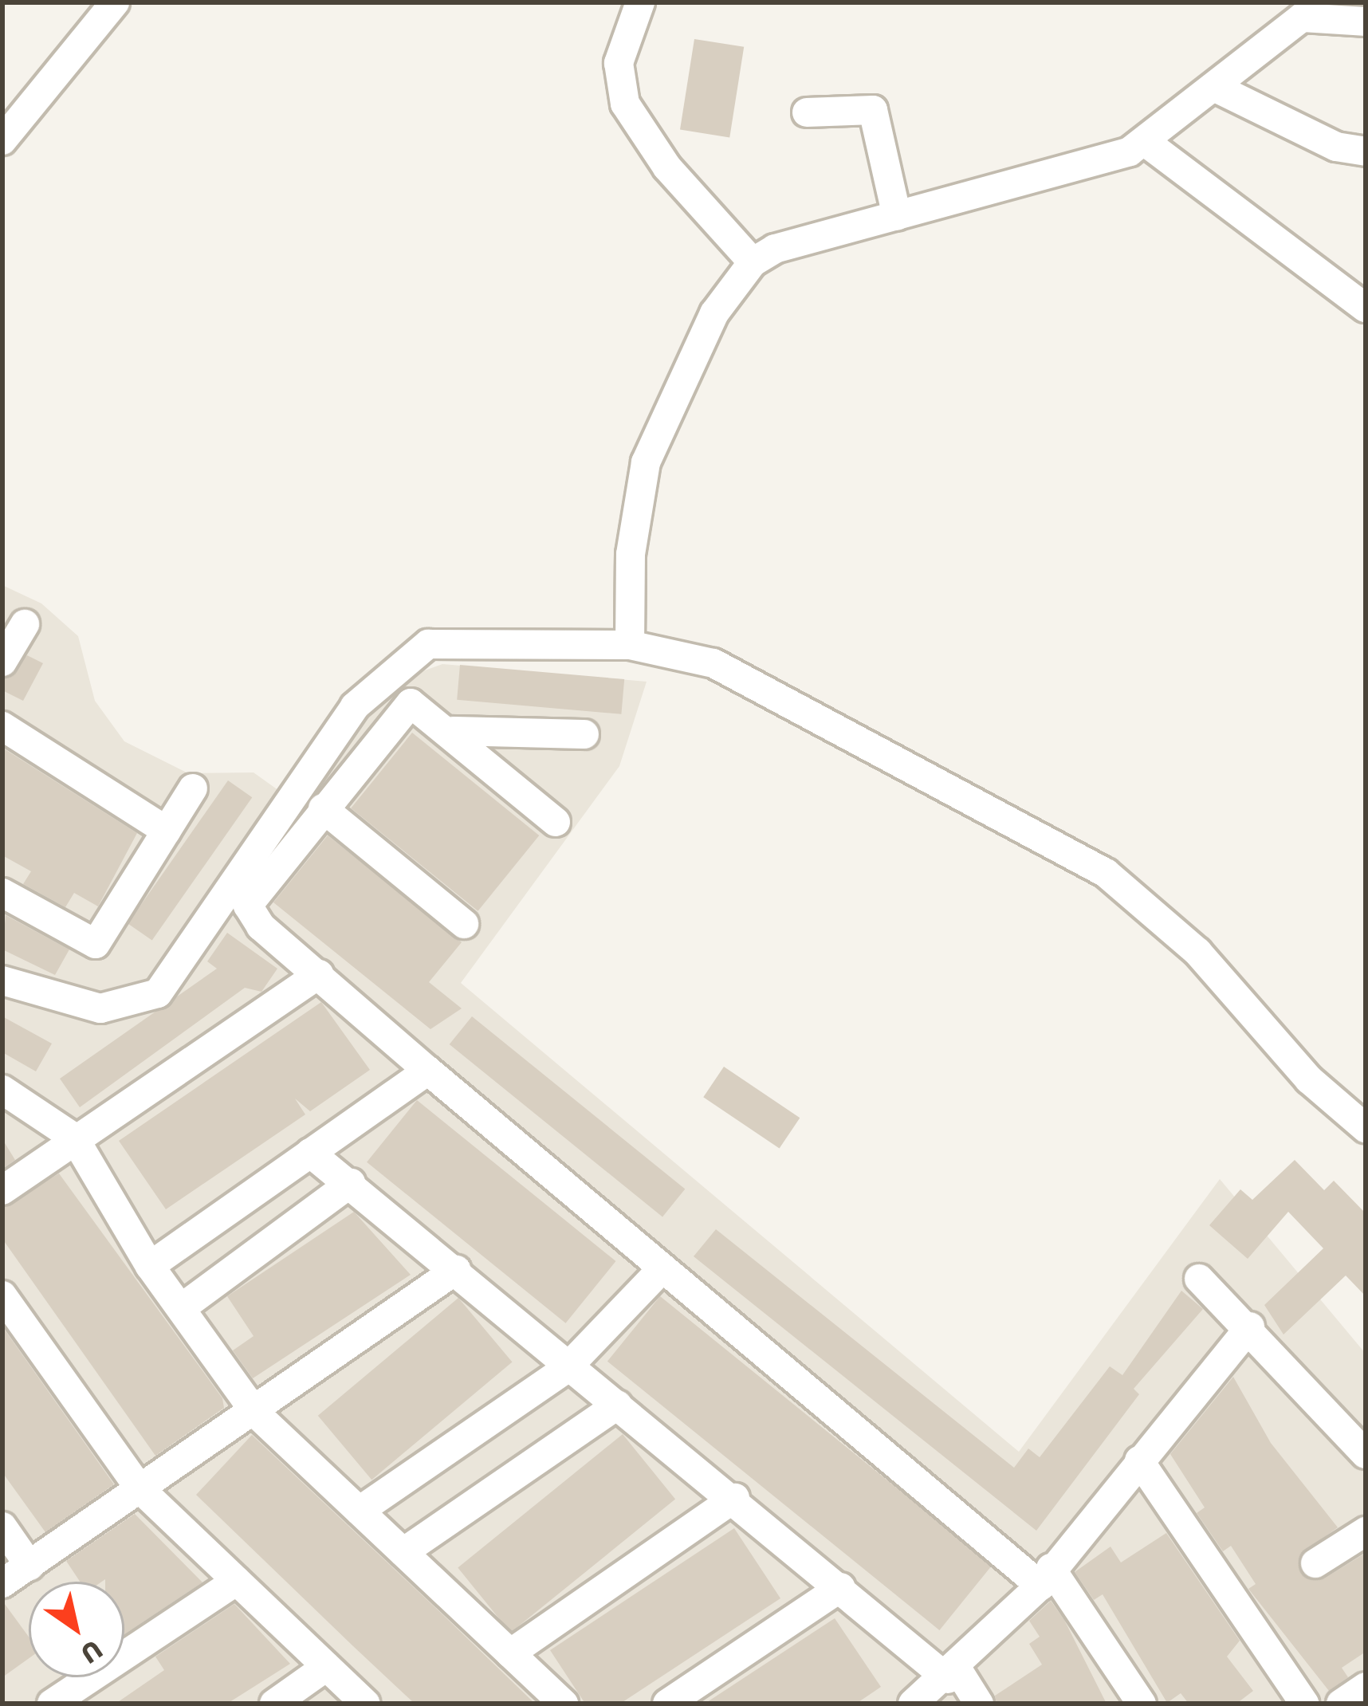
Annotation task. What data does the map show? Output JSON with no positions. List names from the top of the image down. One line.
{"north":"bottom right"}
